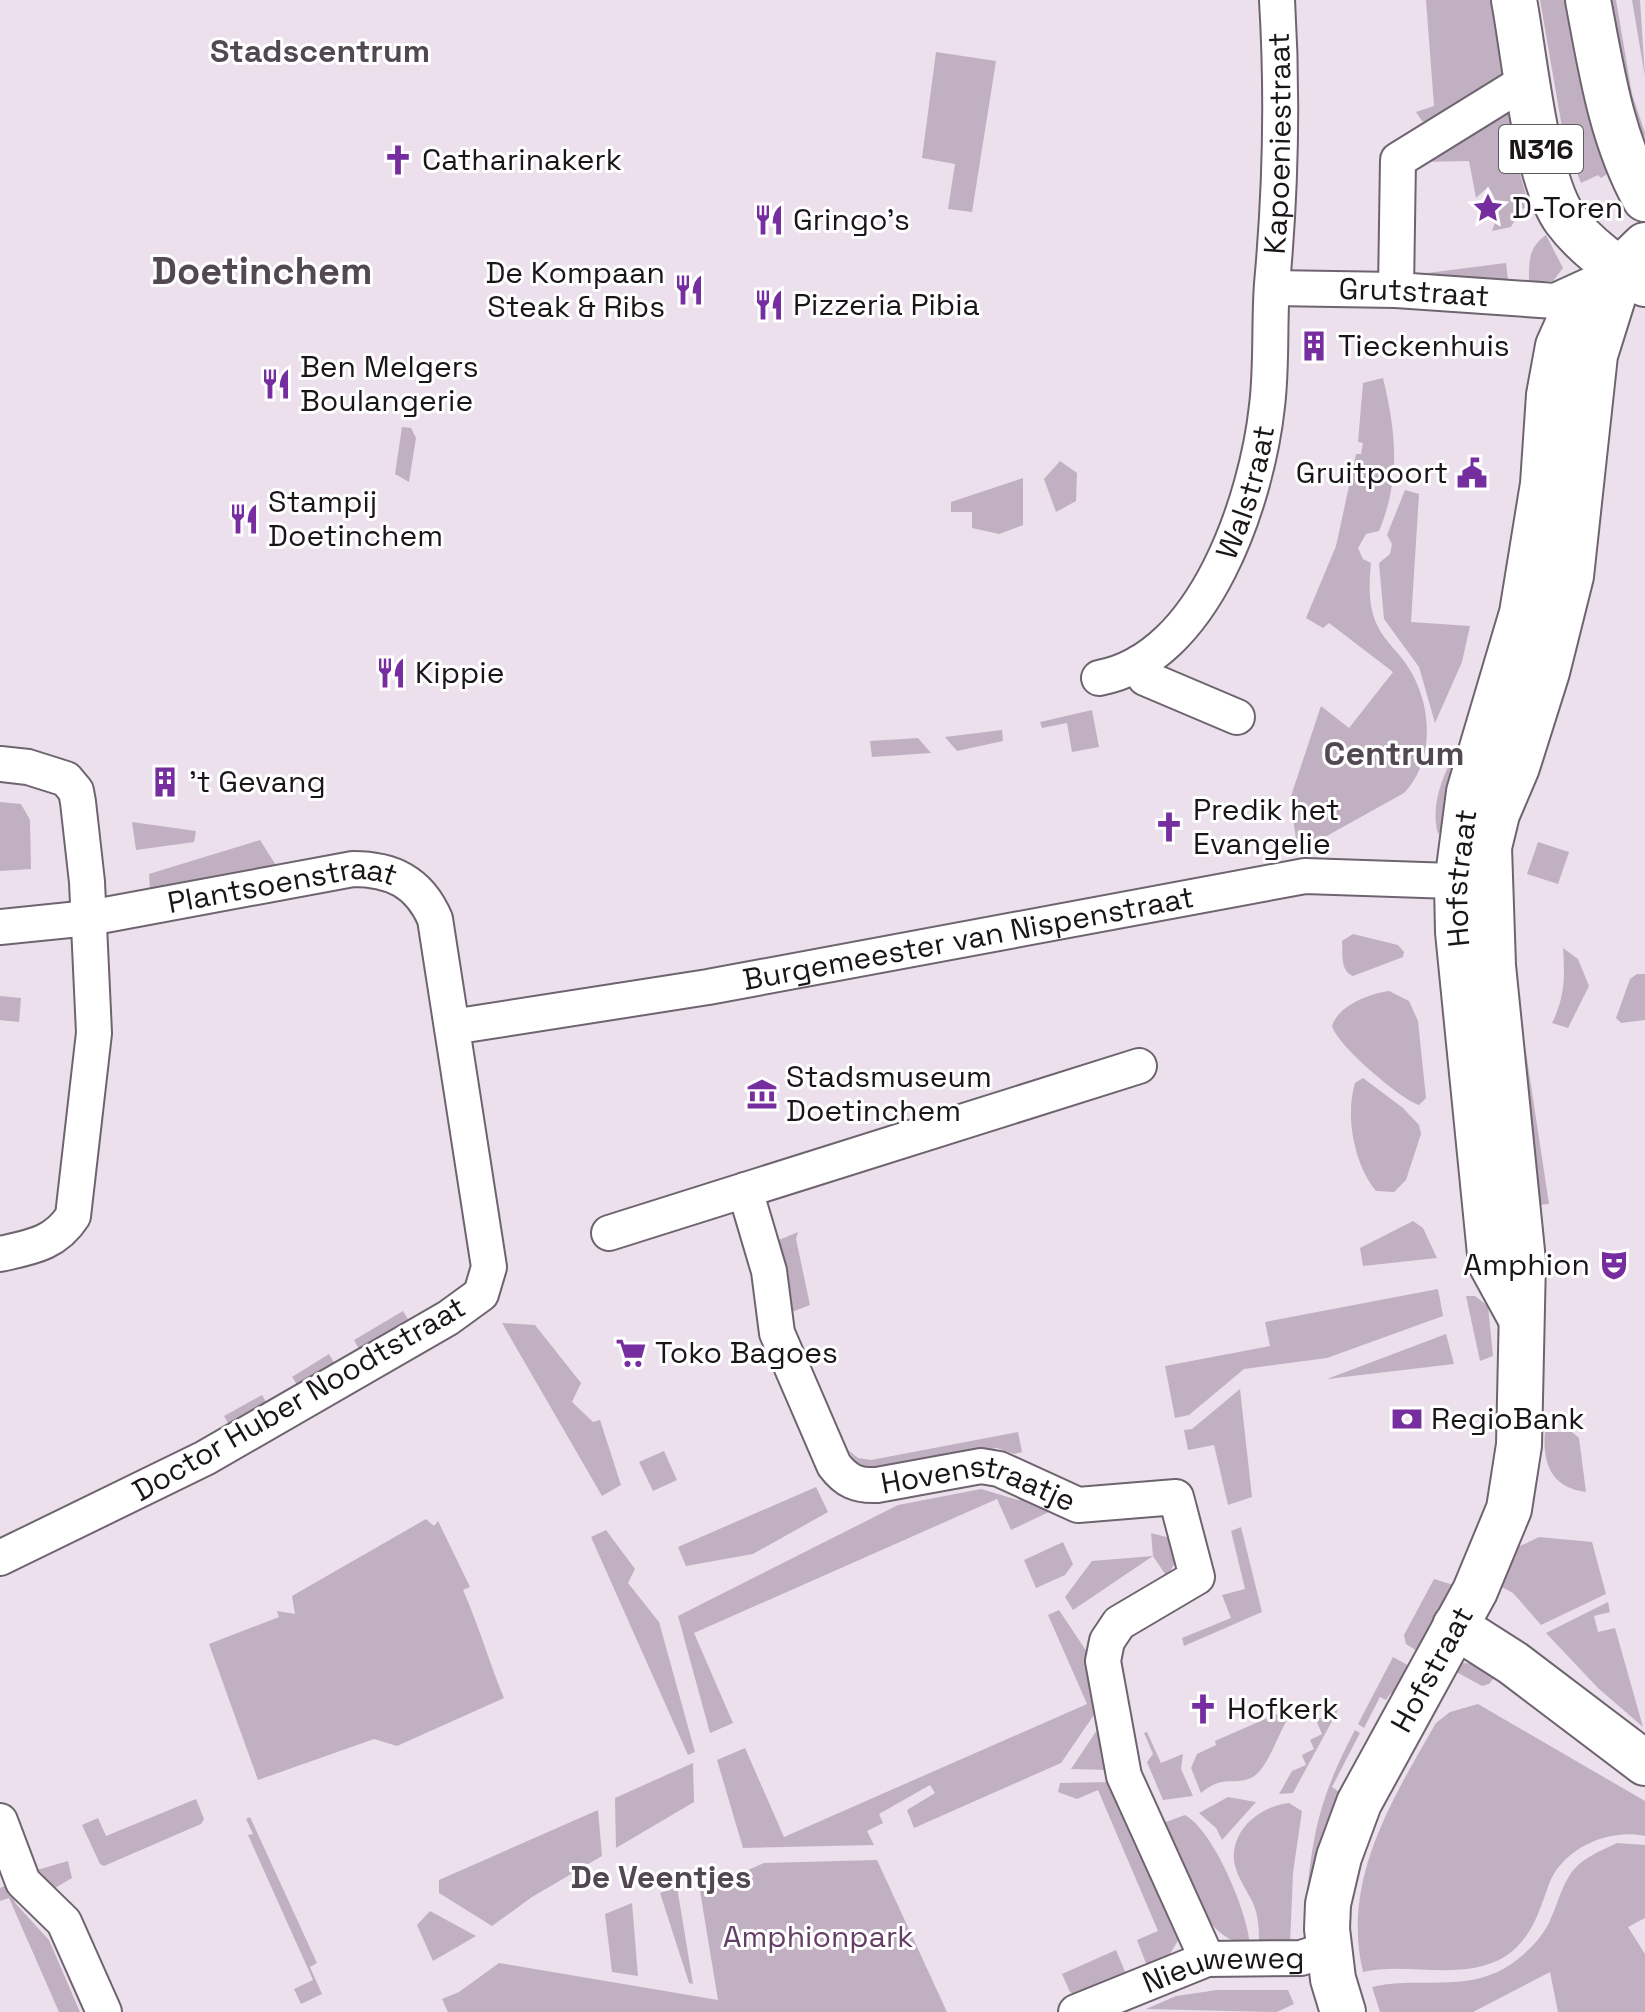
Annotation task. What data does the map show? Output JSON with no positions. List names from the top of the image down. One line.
{"streets":{"street":["Kapoeniestraat","N316","Grutstraat","Walstraat","Hofstraat","Plantsoenstraat","Burgemeester van Nispenstraat","Doctor Huber Noodtstraat","Hovenstraatje","Nieuweweg"]},"crossings":[["Kapoeniestraat","Grutstraat"],["Kapoeniestraat","Walstraat"],["N316","Hofstraat"],["Grutstraat","Walstraat"],["Grutstraat","Hofstraat"],["Hofstraat","Burgemeester van Nispenstraat"],["Hofstraat","Nieuweweg"],["Plantsoenstraat","Burgemeester van Nispenstraat"],["Plantsoenstraat","Doctor Huber Noodtstraat"],["Burgemeester van Nispenstraat","Doctor Huber Noodtstraat"],["Hovenstraatje","Nieuweweg"]],"districts":["Stadscentrum","Doetinchem","Centrum","De Veentjes"],"parks":["Amphionpark"],"places":{"church":["Catharinakerk","Predik het Evangelie","Hofkerk"],"place":["D-Toren"],"restaurant":["Gringo's","De Kompaan Steak & Ribs","Pizzeria Pibia","Ben Melgers Boulangerie","Stampij Doetinchem","Kippie"],"building":["Tieckenhuis","'t Gevang"],"public building":["Gruitpoort"],"museum":["Stadsmuseum Doetinchem"],"theatre":["Amphion"],"supermarket":["Toko Bagoes"],"bank":["RegioBank"]}}
